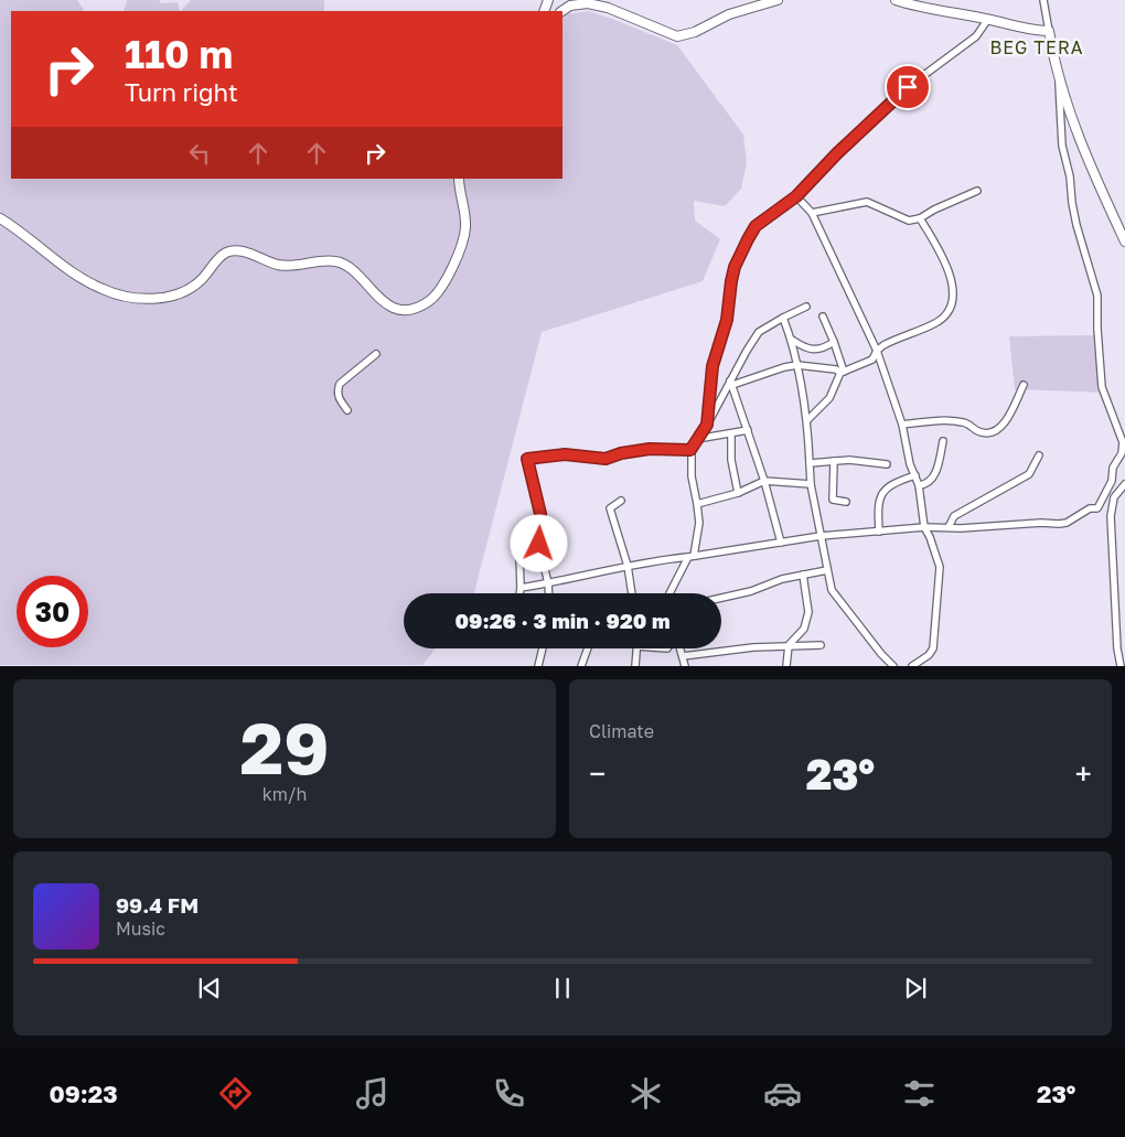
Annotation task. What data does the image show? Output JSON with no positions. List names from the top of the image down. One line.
{"districts":["BEG TERA"],"page":{"turn":["110 m","Turn right"],"limit":"30","trip":"09:26 · 3 min · 920 m","tile":[["29","km/h"],"Climate"],"heat":["−","23°","+"],"song":["99.4 FM","Music"],"tabs":["09:23","23°"]}}
